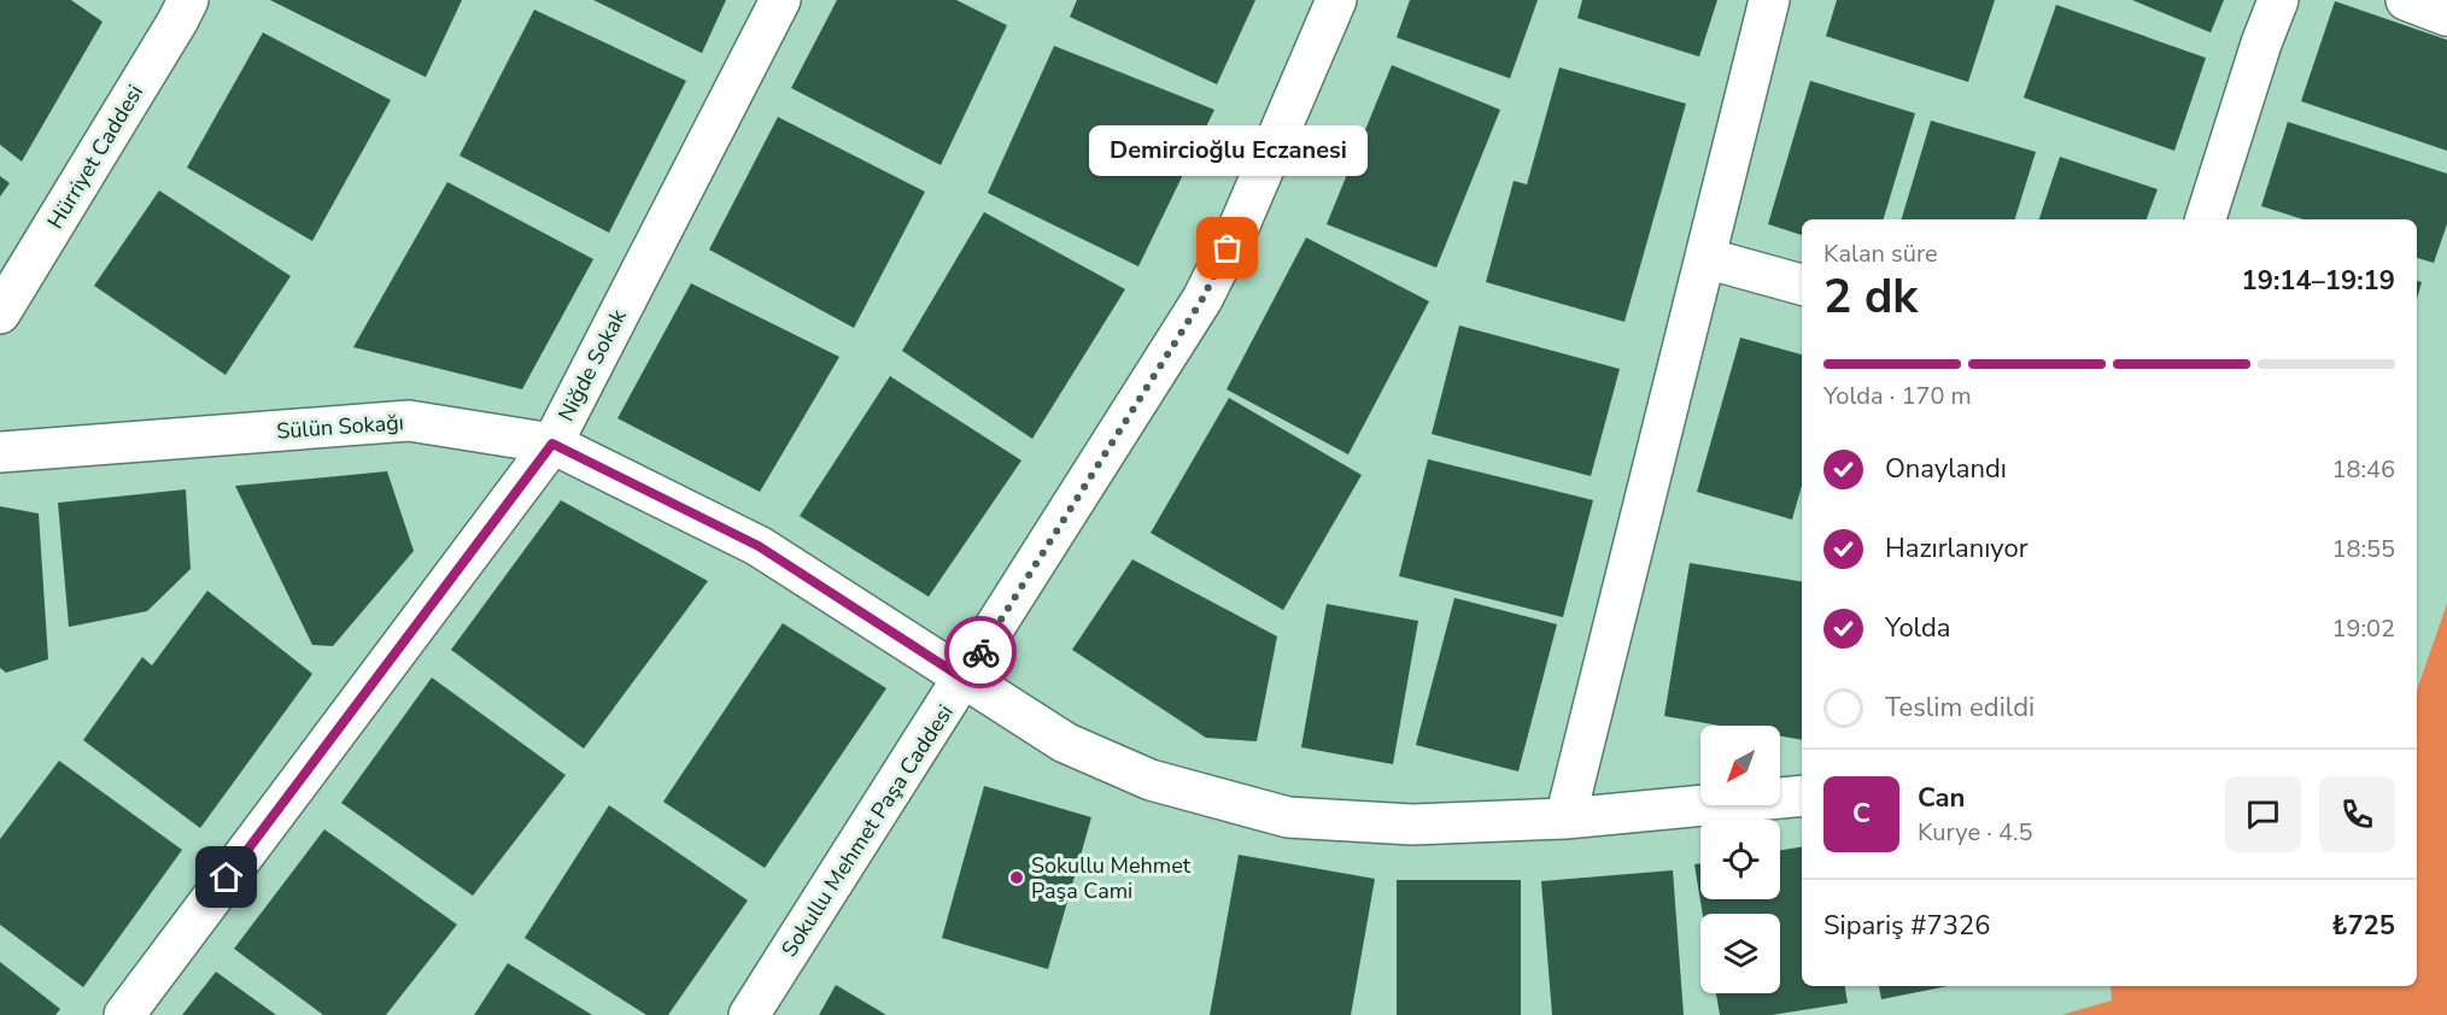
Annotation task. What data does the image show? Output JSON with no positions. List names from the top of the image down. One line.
{"streets":{"street":["Hürriyet Caddesi","Niğde Sokak","Sülün Sokağı","Sokullu Mehmet Paşa Caddesi"]},"crossings":[["Niğde Sokak","Sülün Sokağı"],["Sülün Sokağı","Sokullu Mehmet Paşa Caddesi"]],"places":["Demircioğlu Eczanesi","Sokullu Mehmet Paşa Cami"],"north":"bottom left","page":{"bubble":"Demircioğlu Eczanesi","heading":["2 dk","Kalan süre","19:14–19:19"],"panel":["Can","Kurye · 4.5","Sipariş #7326","₺725"],"bar":"Yolda · 170 m","list":[["Onaylandı","18:46"],["Hazırlanıyor","18:55"],["Yolda","19:02"],"Teslim edildi"],"round":"C"}}
